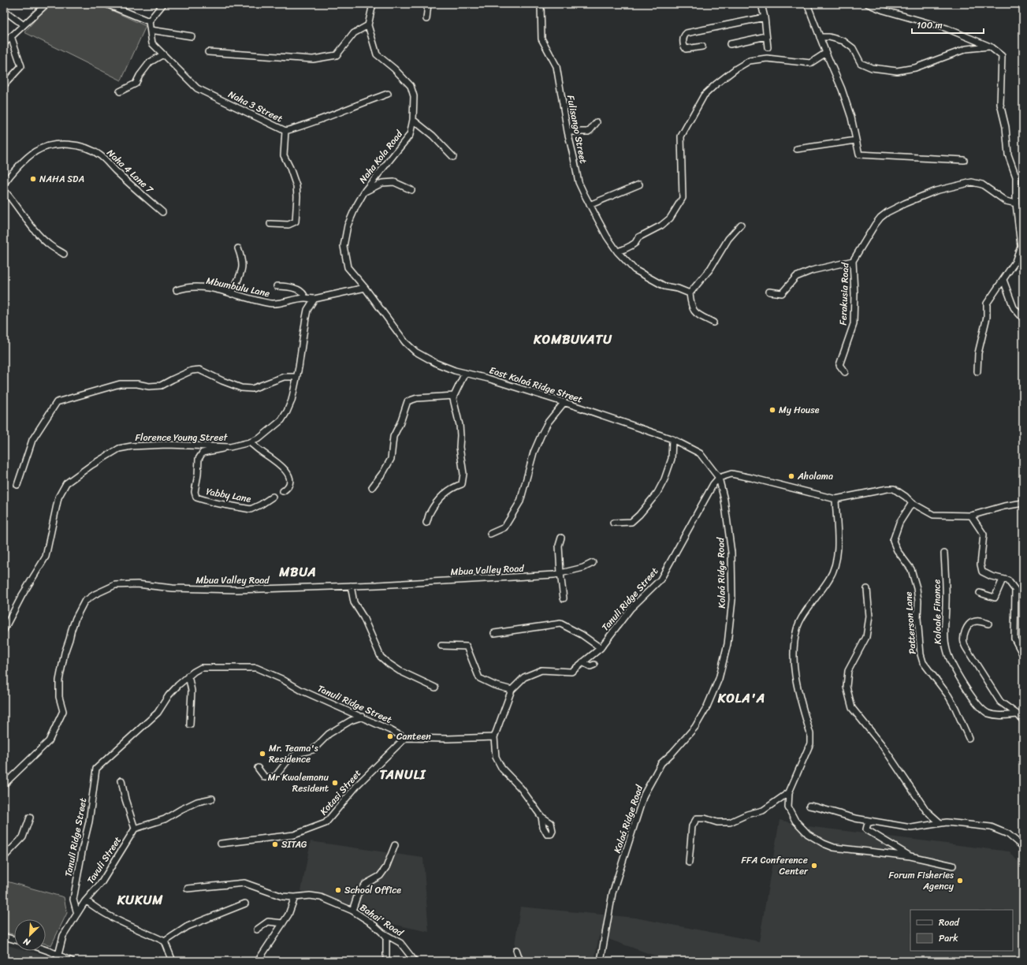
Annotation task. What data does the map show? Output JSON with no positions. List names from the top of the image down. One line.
{"streets":{"street":["Naha 3 Street","Fulisango Street","Naha Kola Road","Naha 4 Lane 7","Mbumbulu Lane","Ferakusia Road","East Kolaá Ridge Street","Florence Young Street","Yabby Lane","Mbua Valley Road","Kolaá Ridge Road","Tanuli Ridge Street","Koloale Finance","Patterson Lane","Kotasi Street","Tavuli Street","Bahai' Road"]},"crossings":[["Naha Kola Road","East Kolaá Ridge Street"],["Mbumbulu Lane","Florence Young Street"],["East Kolaá Ridge Street","Kolaá Ridge Road"],["East Kolaá Ridge Street","Tanuli Ridge Street"],["Florence Young Street","Yabby Lane"],["Kolaá Ridge Road","Tanuli Ridge Street"],["Tanuli Ridge Street","Kotasi Street"],["Tanuli Ridge Street","Tavuli Street"]],"districts":["KOMBUVATU","MBUA","KOLA'A","TANULI","KUKUM"],"places":["NAHA SDA","My House","Aholama","Canteen","Mr. Teama's Residence","Mr Kwalemanu Resident","SITAG","FFA Conference Center","Forum Fisheries Agency","School Office"],"legend":["Road","Park"],"scale_bar":"100 m","north":"bottom left"}
